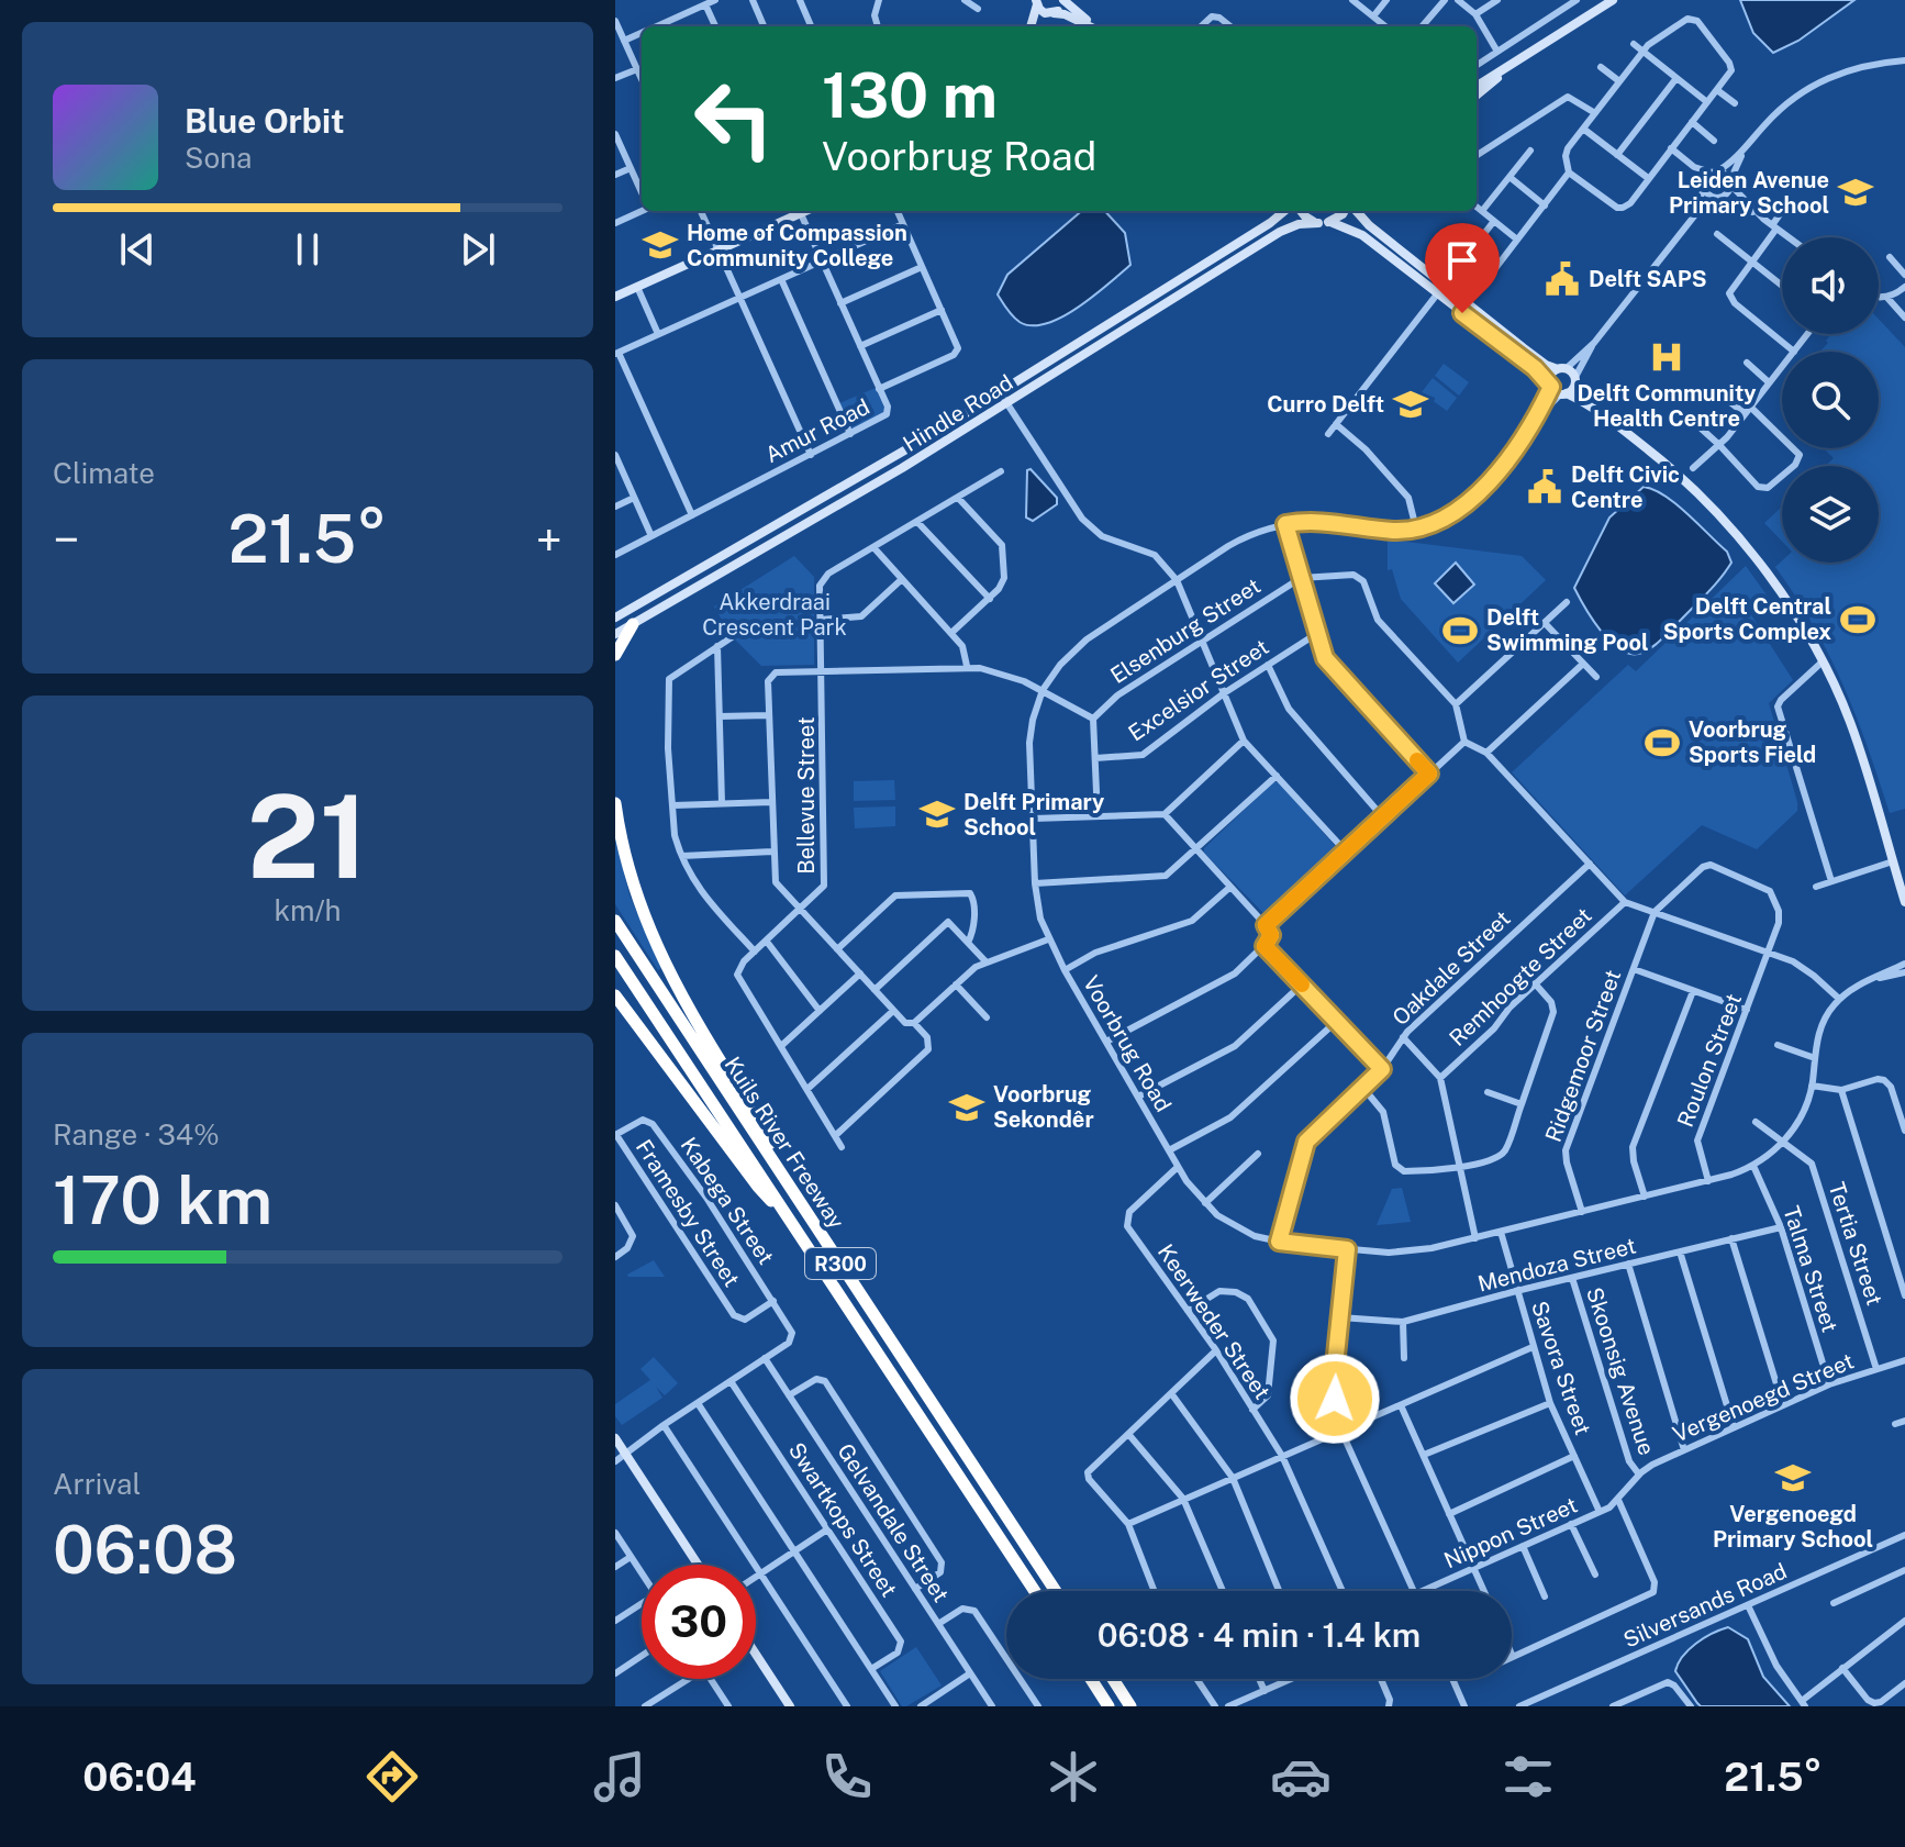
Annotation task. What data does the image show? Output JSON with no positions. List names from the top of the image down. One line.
{"streets":{"highway":["Kuils River Freeway","R300"],"street":["Hindle Road","Amur Road","Elsenburg Street","Excelsior Street","Bellevue Street","Oakdale Street","Remhoogte Street","Voorbrug Road","Ridgemoor Street","Roulon Street","Kabega Street","Framesby Street","Tertia Street","Mendoza Street","Talma Street","Keerweder Street","Savora Street","Skoonsig Avenue","Vergenoegd Street","Swartkops Street","Gelvandale Street","Nippon Street","Silversands Road"]},"crossings":[["Oakdale Street","Voorbrug Road"],["Voorbrug Road","Ridgemoor Street"],["Voorbrug Road","Roulon Street"],["Voorbrug Road","Tertia Street"],["Voorbrug Road","Talma Street"],["Voorbrug Road","Keerweder Street"],["Voorbrug Road","Savora Street"],["Ridgemoor Street","Roulon Street"],["Kabega Street","Framesby Street"],["Kabega Street","Gelvandale Street"],["Tertia Street","Vergenoegd Street"],["Mendoza Street","Talma Street"],["Mendoza Street","Savora Street"],["Mendoza Street","Skoonsig Avenue"],["Talma Street","Vergenoegd Street"],["Savora Street","Nippon Street"],["Skoonsig Avenue","Vergenoegd Street"],["Skoonsig Avenue","Nippon Street"],["Vergenoegd Street","Nippon Street"]],"parks":["Akkerdraai Crescent Park"],"places":{"school or university":["Leiden Avenue Primary School","Home of Compassion Community College","Curro Delft","Delft Primary School","Voorbrug Sekondêr","Vergenoegd Primary School"],"public building":["Delft SAPS","Delft Civic Centre"],"hospital":["Delft Community Health Centre"],"sports":["Delft Central Sports Complex","Delft Swimming Pool","Voorbrug Sports Field"]},"page":{"turn":["130 m","Voorbrug Road"],"song":["Blue Orbit","Sona"],"tile":["Climate",["21","km/h"],["Range · 34%","170 km"],["Arrival","06:08"]],"heat":["−","21.5°","+"],"limit":"30","trip":"06:08 · 4 min · 1.4 km","tabs":["06:04","21.5°"]}}
